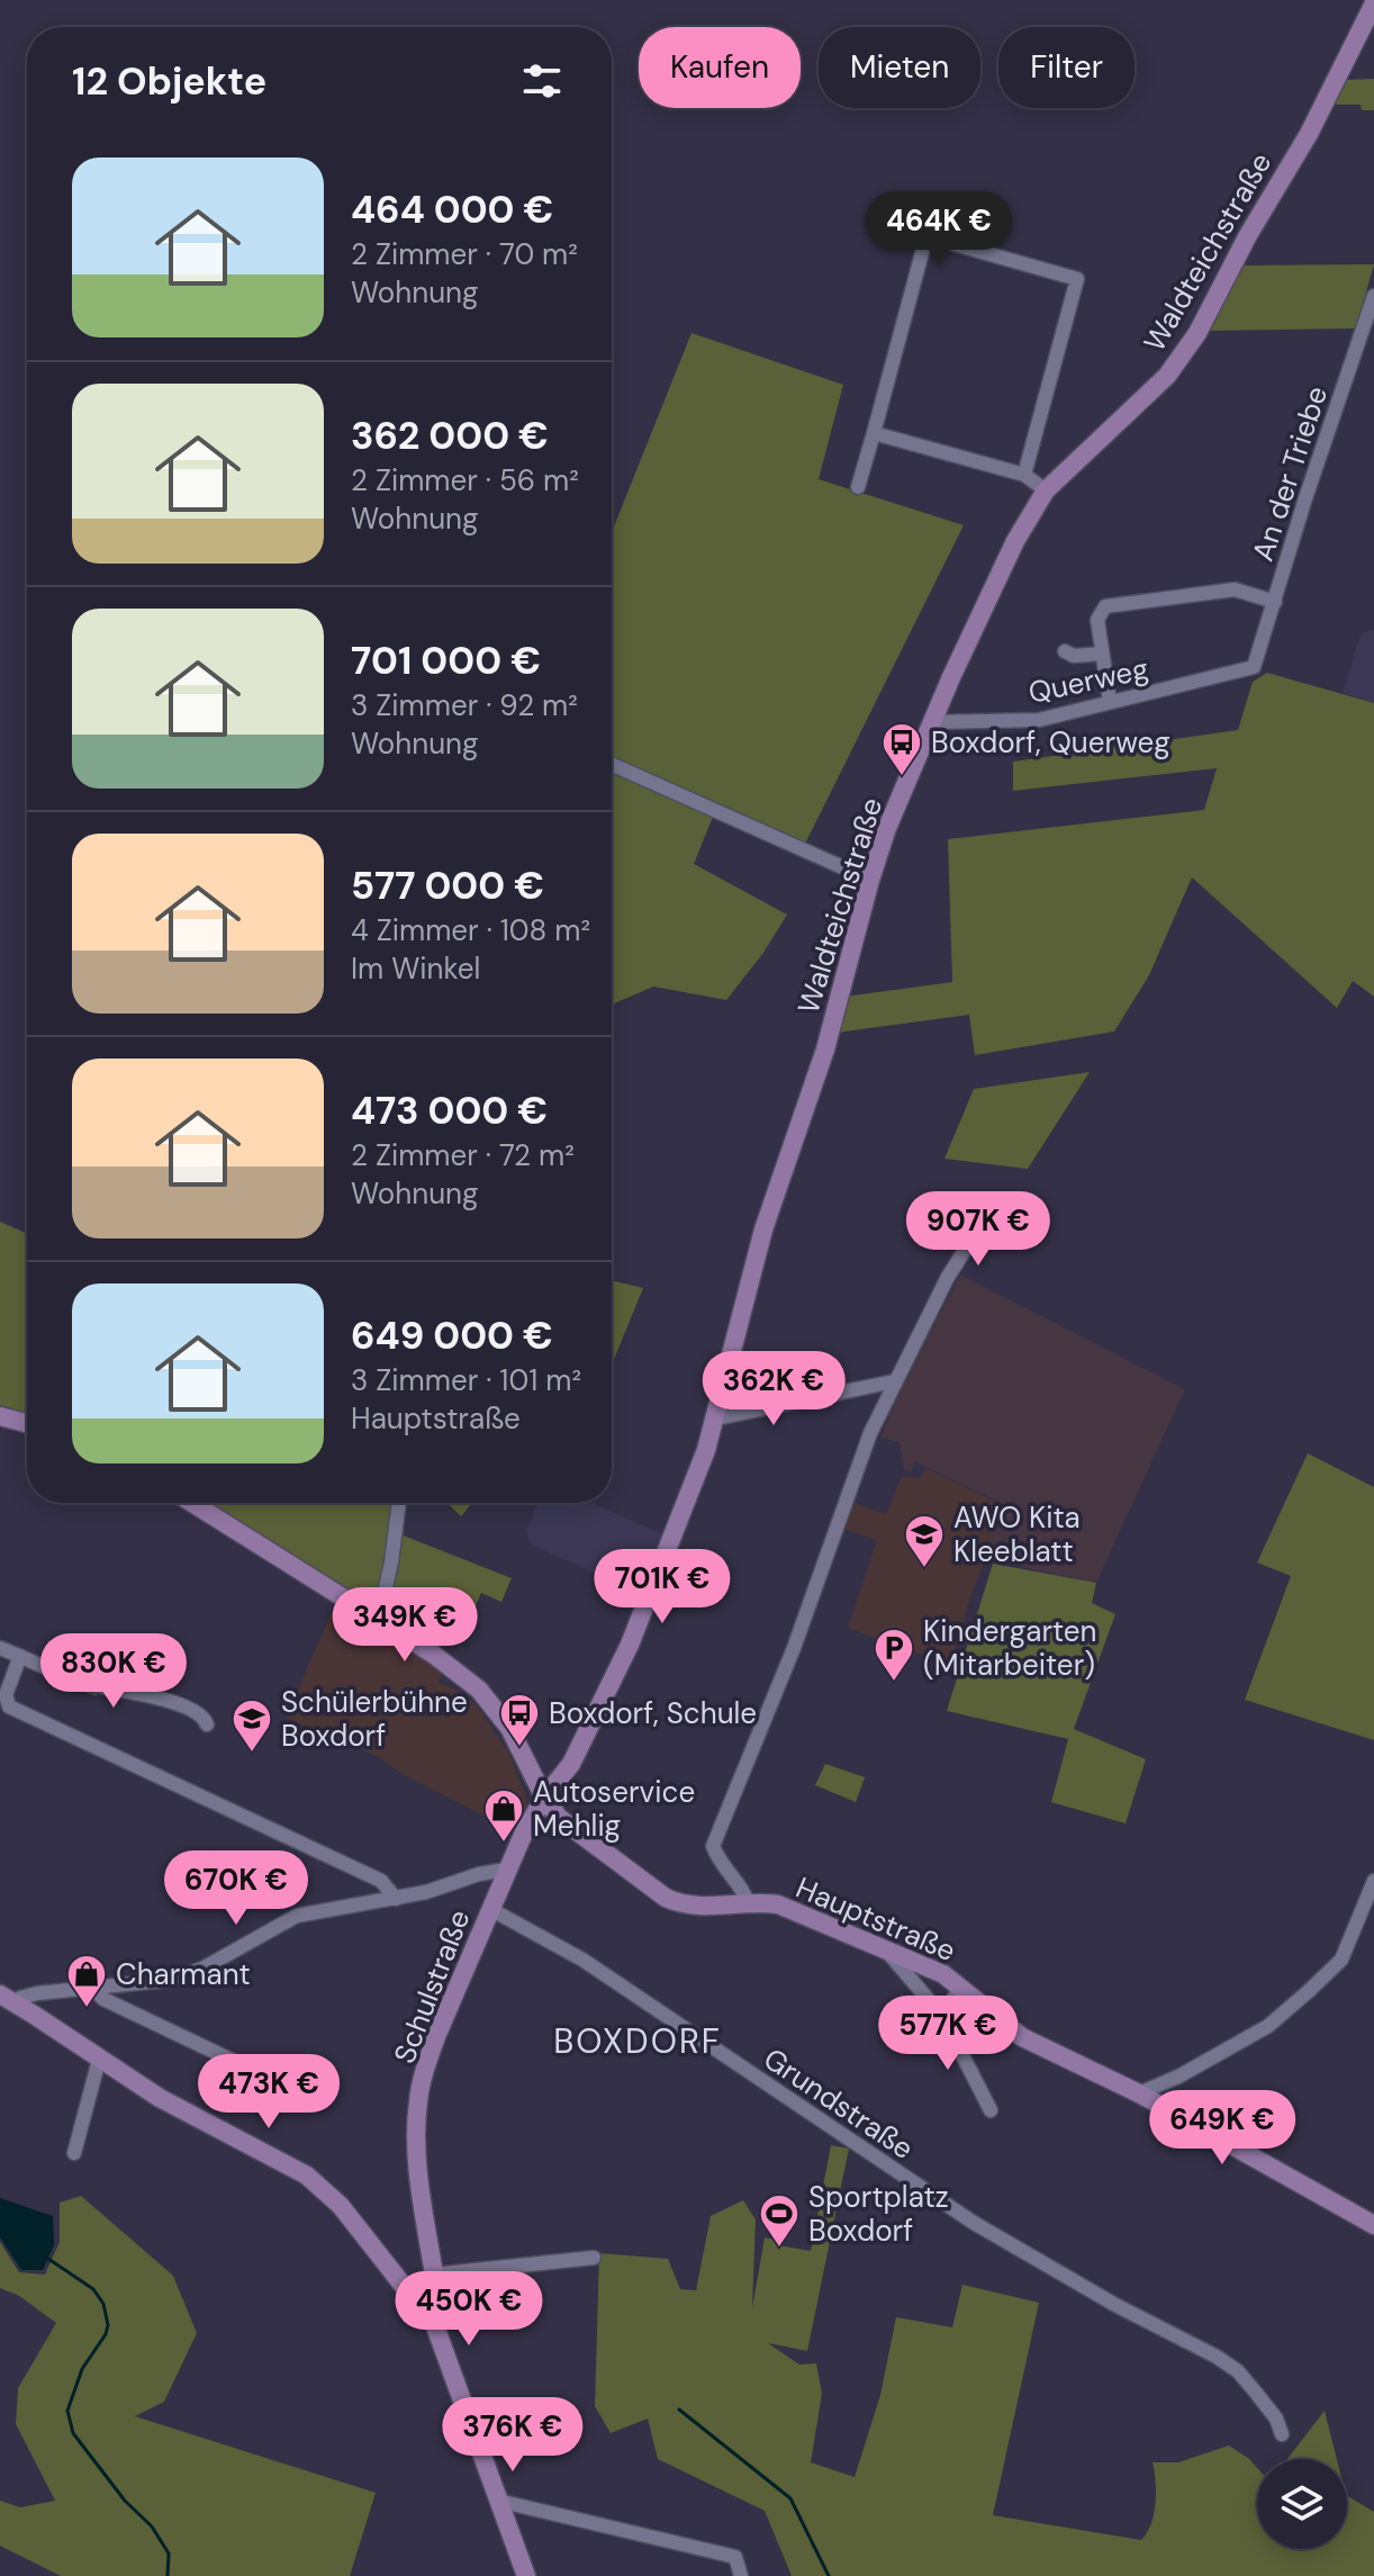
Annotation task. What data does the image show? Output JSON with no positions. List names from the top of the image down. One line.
{"streets":{"street":["Waldteichstraße","An der Triebe","Querweg","Hauptstraße","Schulstraße","Grundstraße"]},"crossings":[["Waldteichstraße","Querweg"],["Waldteichstraße","Hauptstraße"],["Waldteichstraße","Schulstraße"],["An der Triebe","Querweg"],["Hauptstraße","Schulstraße"],["Schulstraße","Grundstraße"]],"districts":["BOXDORF"],"places":{"bus stop":["Boxdorf, Querweg","Boxdorf, Schule"],"school or university":["AWO Kita Kleeblatt","Schülerbühne Boxdorf"],"parking":["Kindergarten (Mitarbeiter)"],"shop":["Autoservice Mehlig","Charmant"],"sports":["Sportplatz Boxdorf"]},"page":{"chip":["Kaufen","Mieten","Filter"],"heading":"12 Objekte","list":[{"name":"464 000 €","note":"2 Zimmer · 70 m² · Wohnung"},{"name":"362 000 €","note":"2 Zimmer · 56 m² · Wohnung"},{"name":"701 000 €","note":"3 Zimmer · 92 m² · Wohnung"},{"name":"577 000 €","note":"4 Zimmer · 108 m² · Im Winkel"},{"name":"473 000 €","note":"2 Zimmer · 72 m² · Wohnung"},{"name":"649 000 €","note":"3 Zimmer · 101 m² · Hauptstraße"}],"price":["464K €","907K €","362K €","701K €","349K €","830K €","670K €","577K €","473K €","649K €","450K €","376K €"]}}
